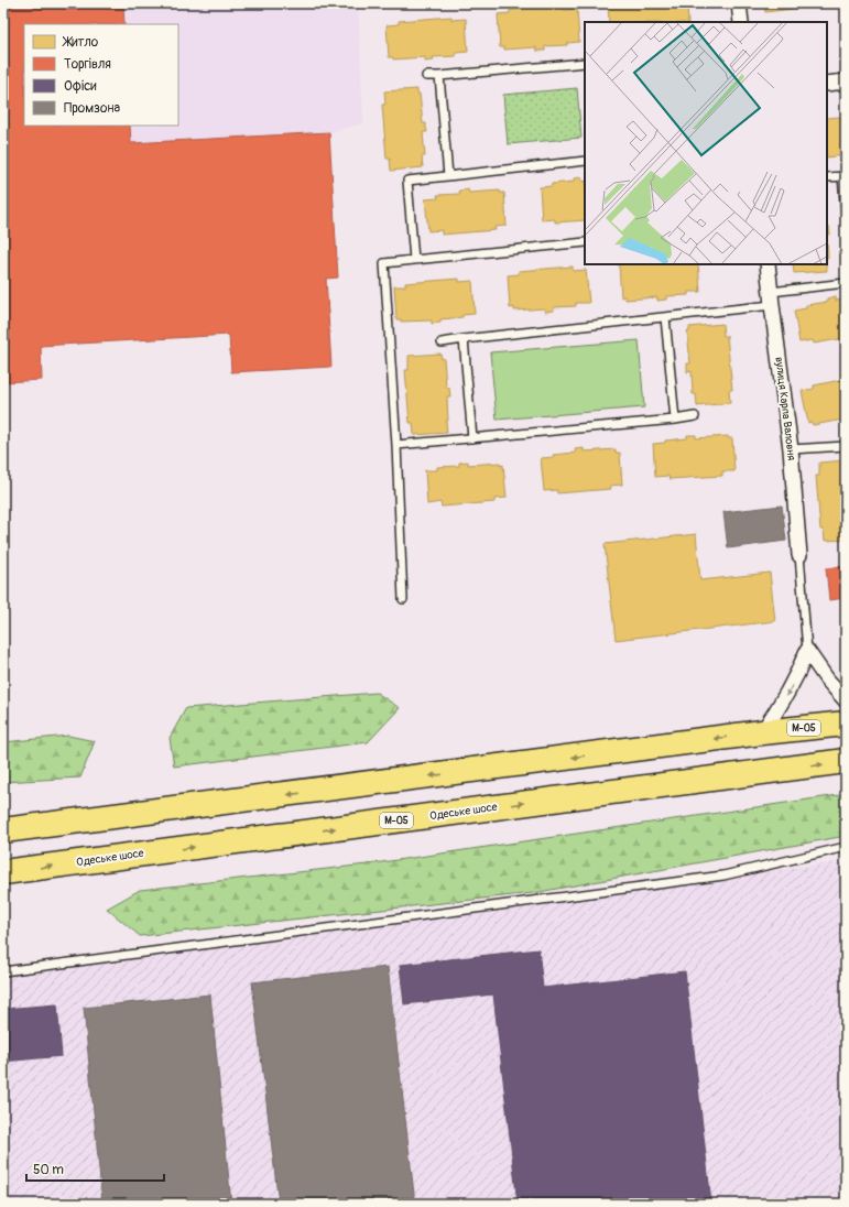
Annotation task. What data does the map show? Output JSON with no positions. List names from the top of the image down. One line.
{"streets":{"highway":["М-05","Одеське шосе"],"street":["вулиця Карпа Валовня"]},"legend":["Житло","Торгівля","Офіси","Промзона"],"scale_bar":"50 m"}
